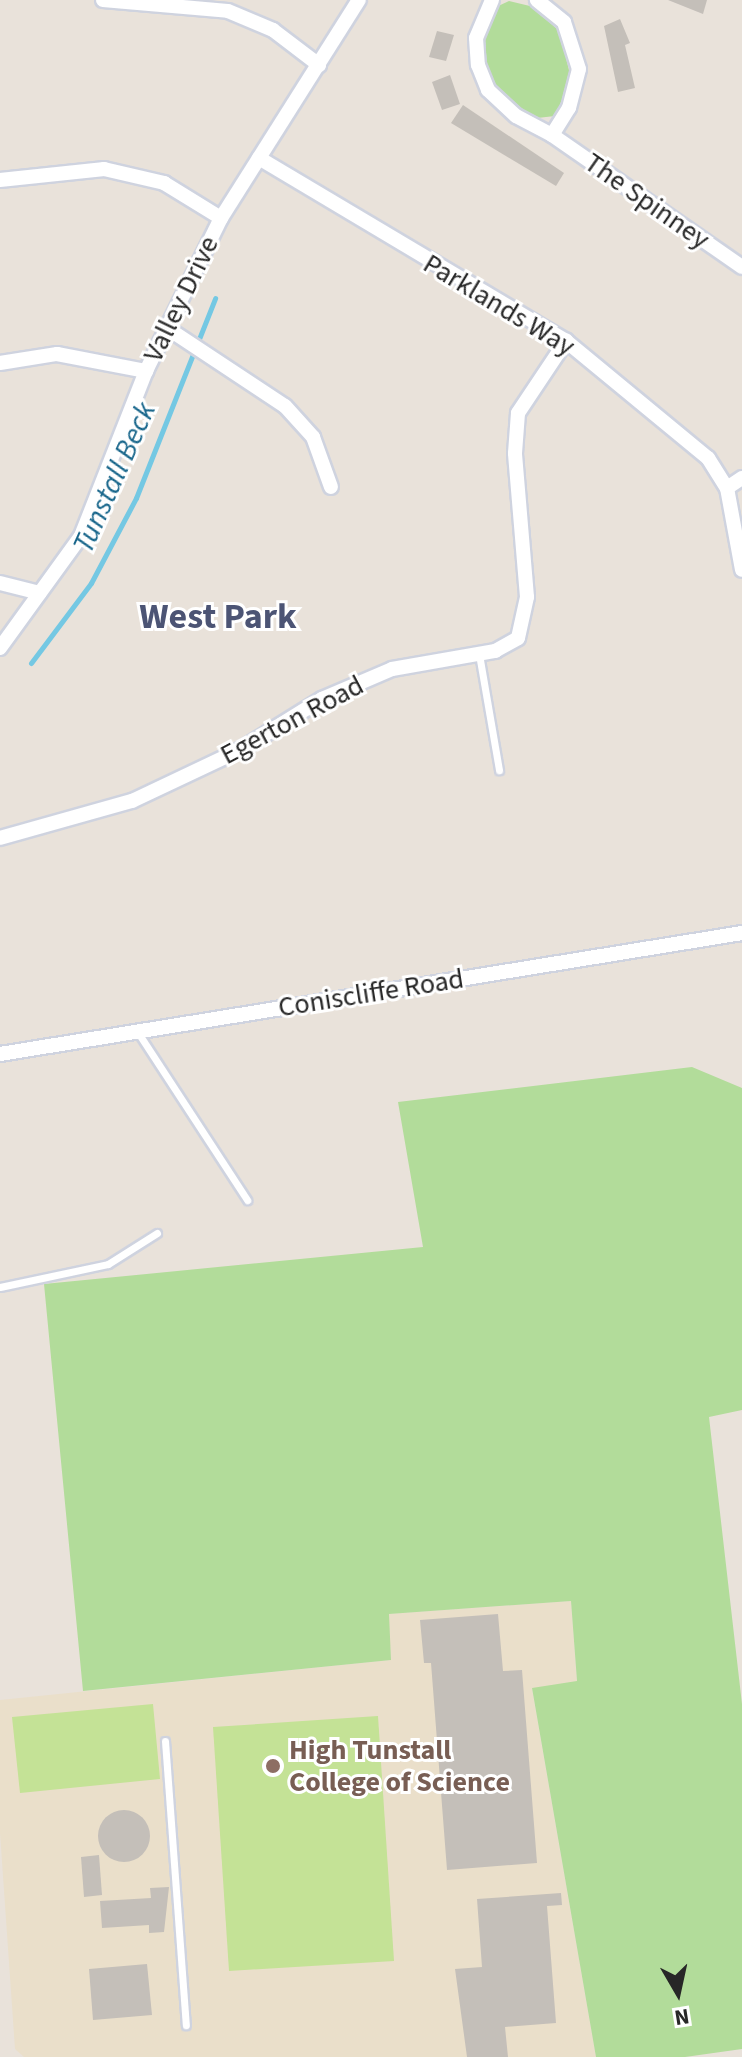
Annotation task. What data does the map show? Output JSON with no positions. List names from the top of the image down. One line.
{"streets":{"street":["The Spinney","Valley Drive","Parklands Way","Egerton Road","Coniscliffe Road"]},"crossings":[["Valley Drive","Parklands Way"],["Parklands Way","Egerton Road"]],"districts":["West Park"],"water":["Tunstall Beck"],"places":["High Tunstall College of Science"],"north":"bottom"}
